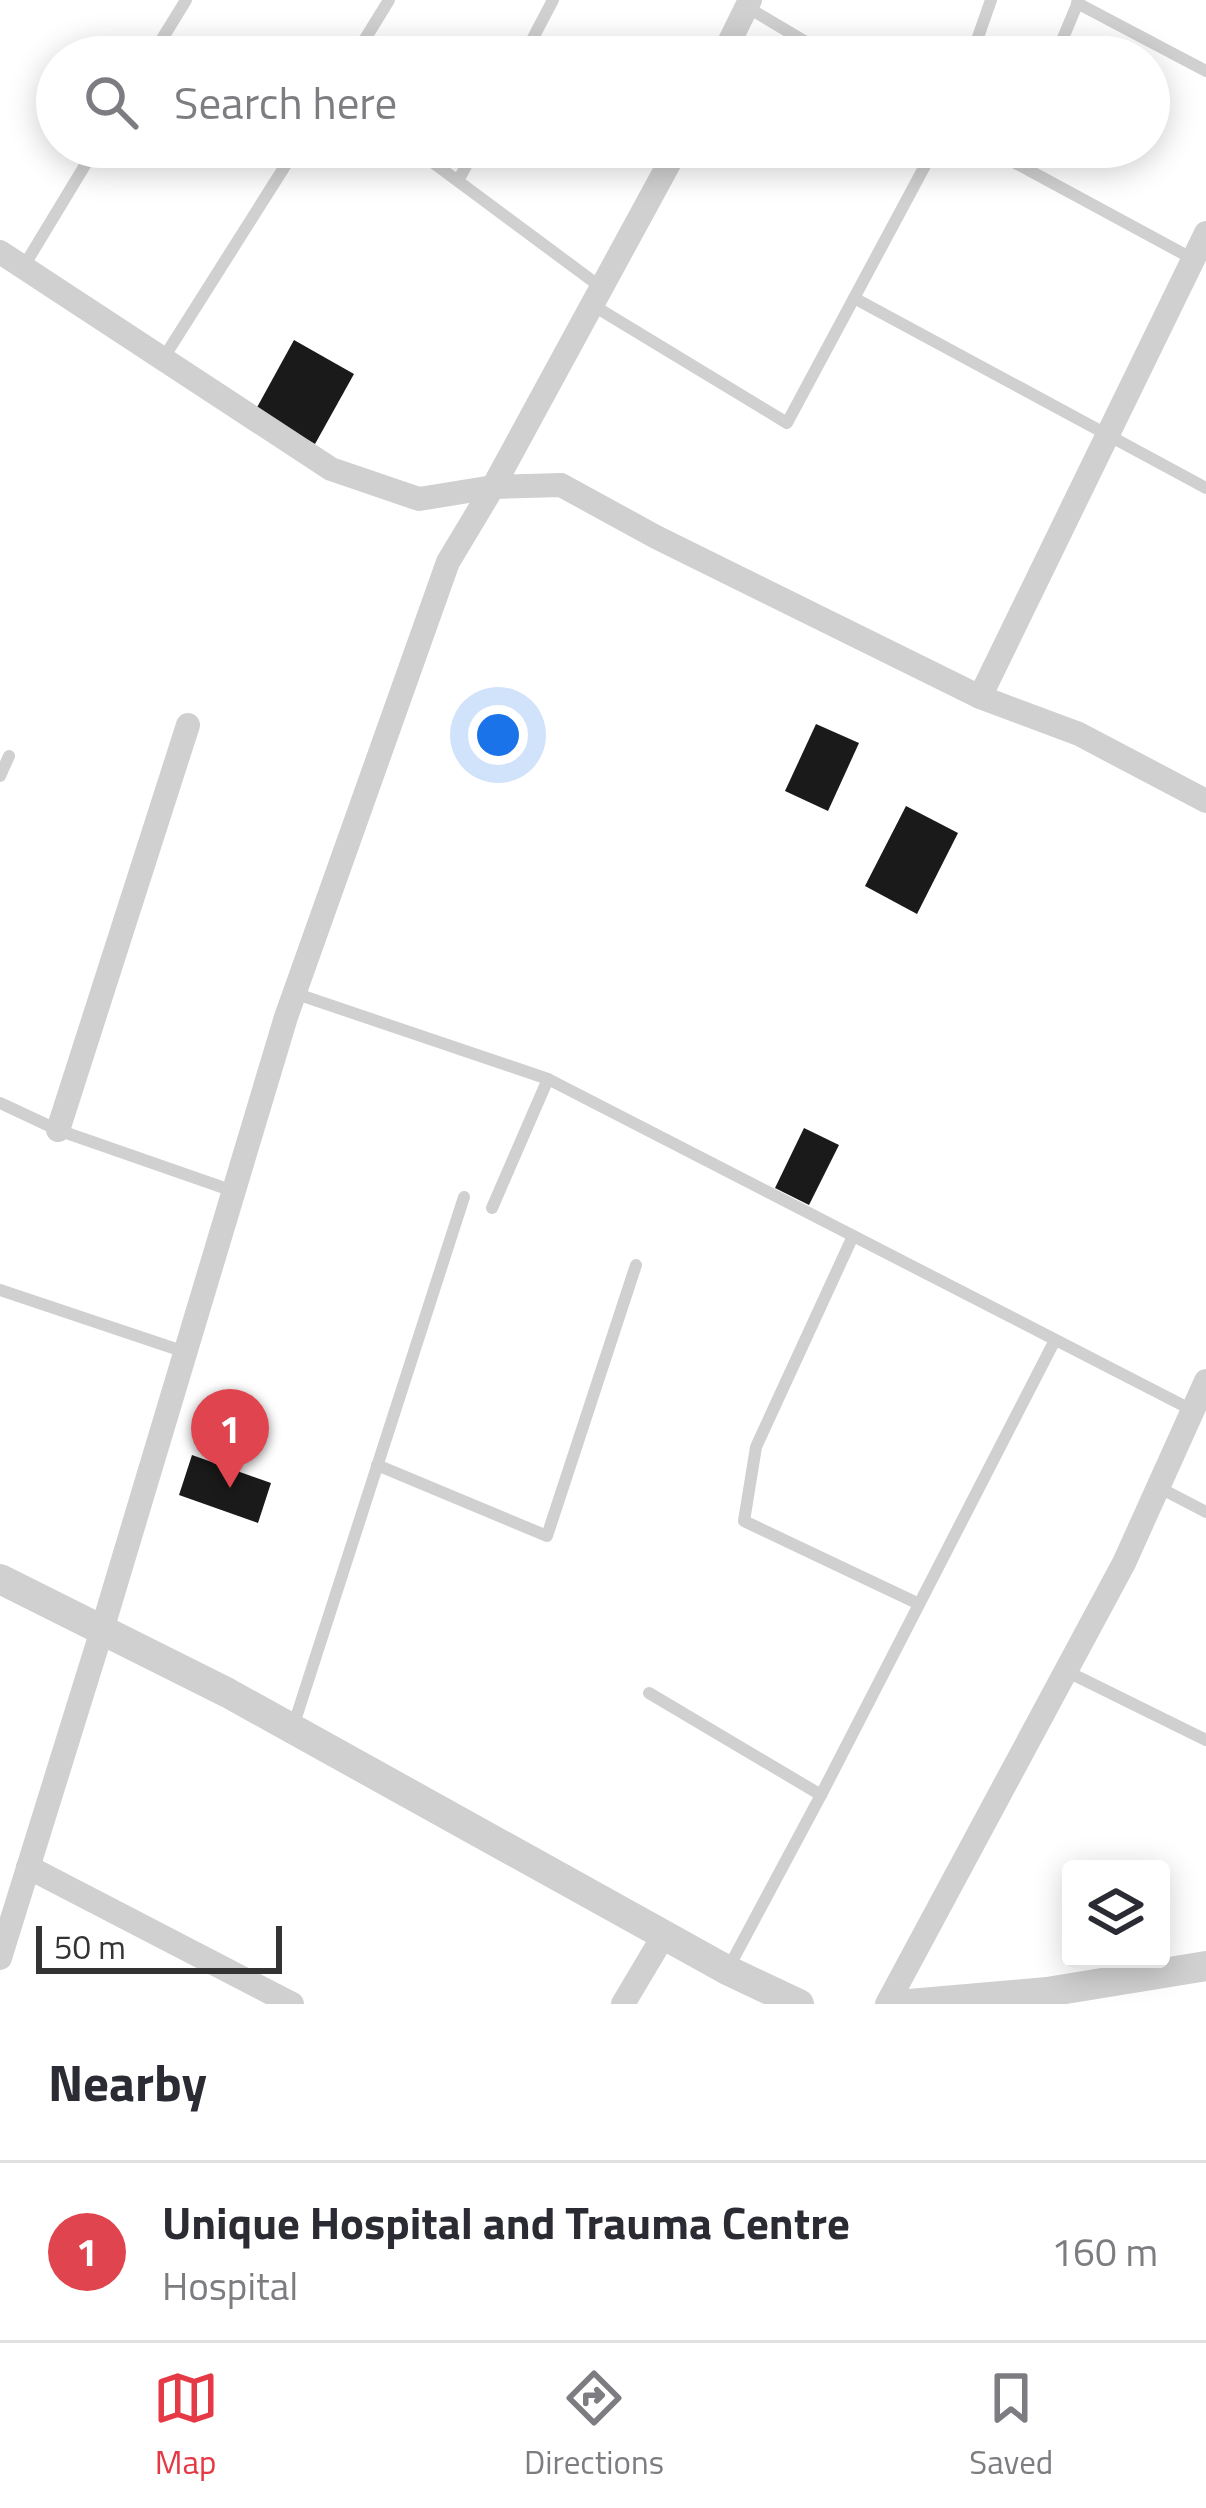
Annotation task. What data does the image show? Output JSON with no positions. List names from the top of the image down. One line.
{"scale_bar":"50 m","page":{"search":"Search here","pins":"1","scale":"50 m","heading":"Nearby","list":[{"mark":"1","name":"Unique Hospital and Trauma Centre","note":"Hospital","value":"160 m"}],"nav":["Map","Directions","Saved"]}}
